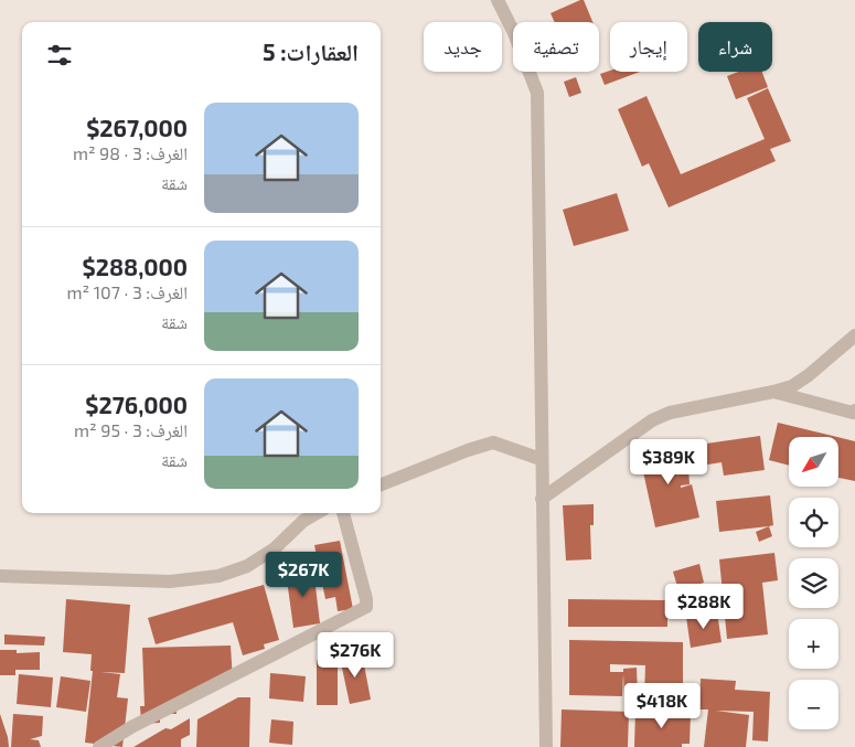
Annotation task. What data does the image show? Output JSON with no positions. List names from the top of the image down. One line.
{"north":"bottom left","page":{"chip":["شراء","إيجار","تصفية","جديد"],"heading":"العقارات: 5","list":[{"name":"$267,000","note":"الغرف: 3 · 98 m² · شقة"},{"name":"$288,000","note":"الغرف: 3 · 107 m² · شقة"},{"name":"$276,000","note":"الغرف: 3 · 95 m² · شقة"}],"map_buttons":["+","−"],"price":["$389K","$267K","$288K","$276K","$418K"]}}
